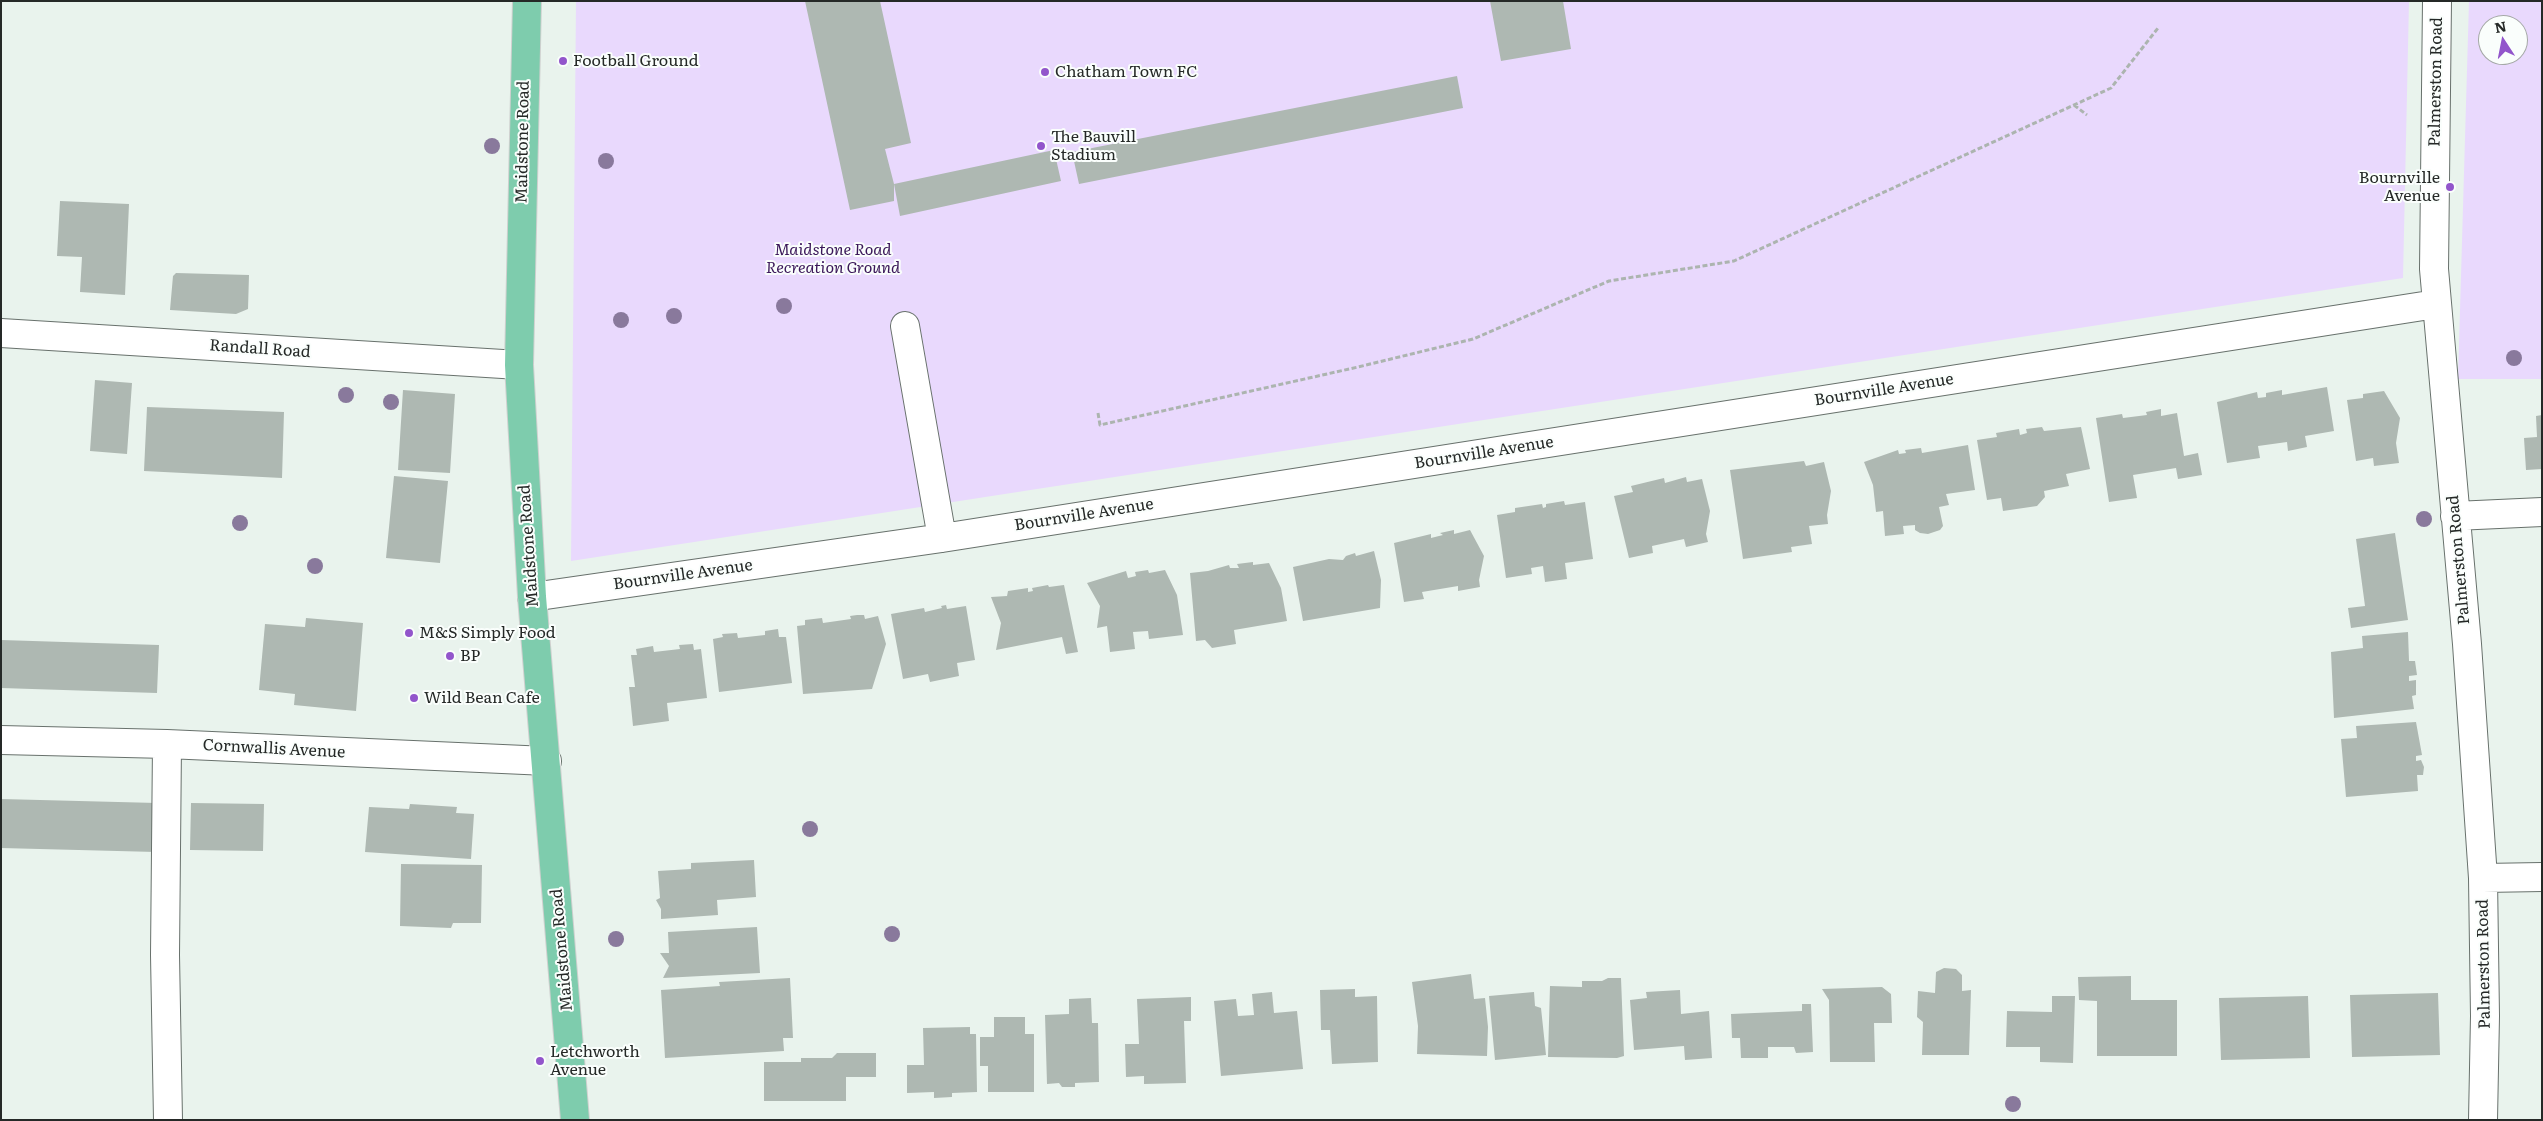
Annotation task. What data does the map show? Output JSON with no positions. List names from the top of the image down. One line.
{"streets":{"main road":["Maidstone Road"],"street":["Palmerston Road","Randall Road","Bournville Avenue","Cornwallis Avenue"]},"crossings":[["Palmerston Road","Bournville Avenue"],["Maidstone Road","Randall Road"],["Maidstone Road","Bournville Avenue"],["Maidstone Road","Cornwallis Avenue"]],"parks":["Maidstone Road Recreation Ground"],"places":["Football Ground","Chatham Town FC","The Bauvill Stadium","Bournville Avenue","M&S Simply Food","BP","Wild Bean Cafe","Letchworth Avenue"],"north":"top"}
